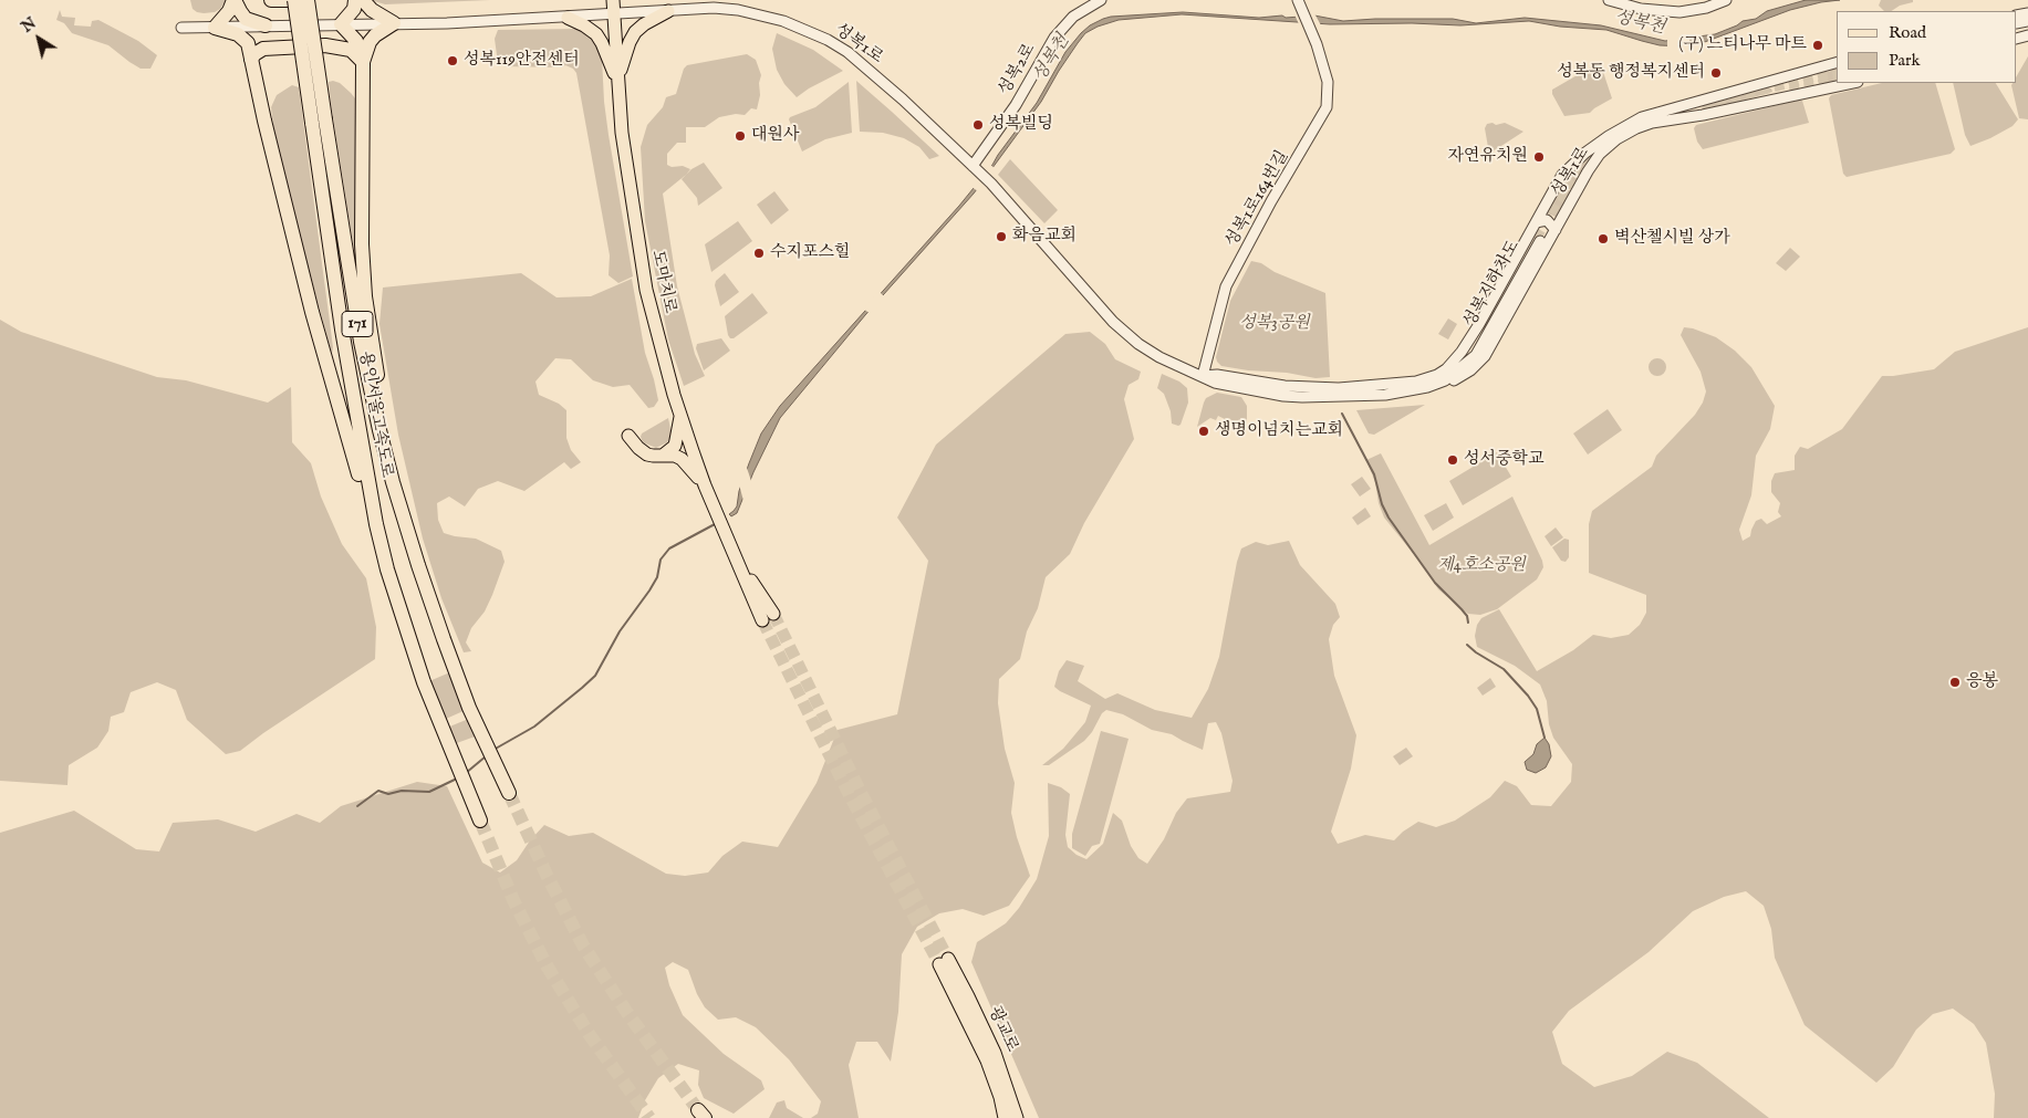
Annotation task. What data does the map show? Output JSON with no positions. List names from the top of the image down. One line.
{"streets":{"highway":["171","용인서울고속도로"],"main road":["도마치로","광교로"],"street":["성복1로","성복2로","성복1로164번길","성복지하차도"]},"crossings":[["성복1로","성복2로"],["성복1로","성복1로164번길"],["성복1로","도마치로"],["성복1로","성복지하차도"]],"water":["성복천"],"parks":["성복3공원","제4호소공원"],"places":["(구) 느티나무 마트","성복119안전센터","성복동 행정복지센터","성복빌딩","대원사","자연유치원","화음교회","벽산첼시빌 상가","수지포스힐","생명이넘치는교회","성서중학교","응봉"],"legend":["Road","Park"],"north":"top left"}
